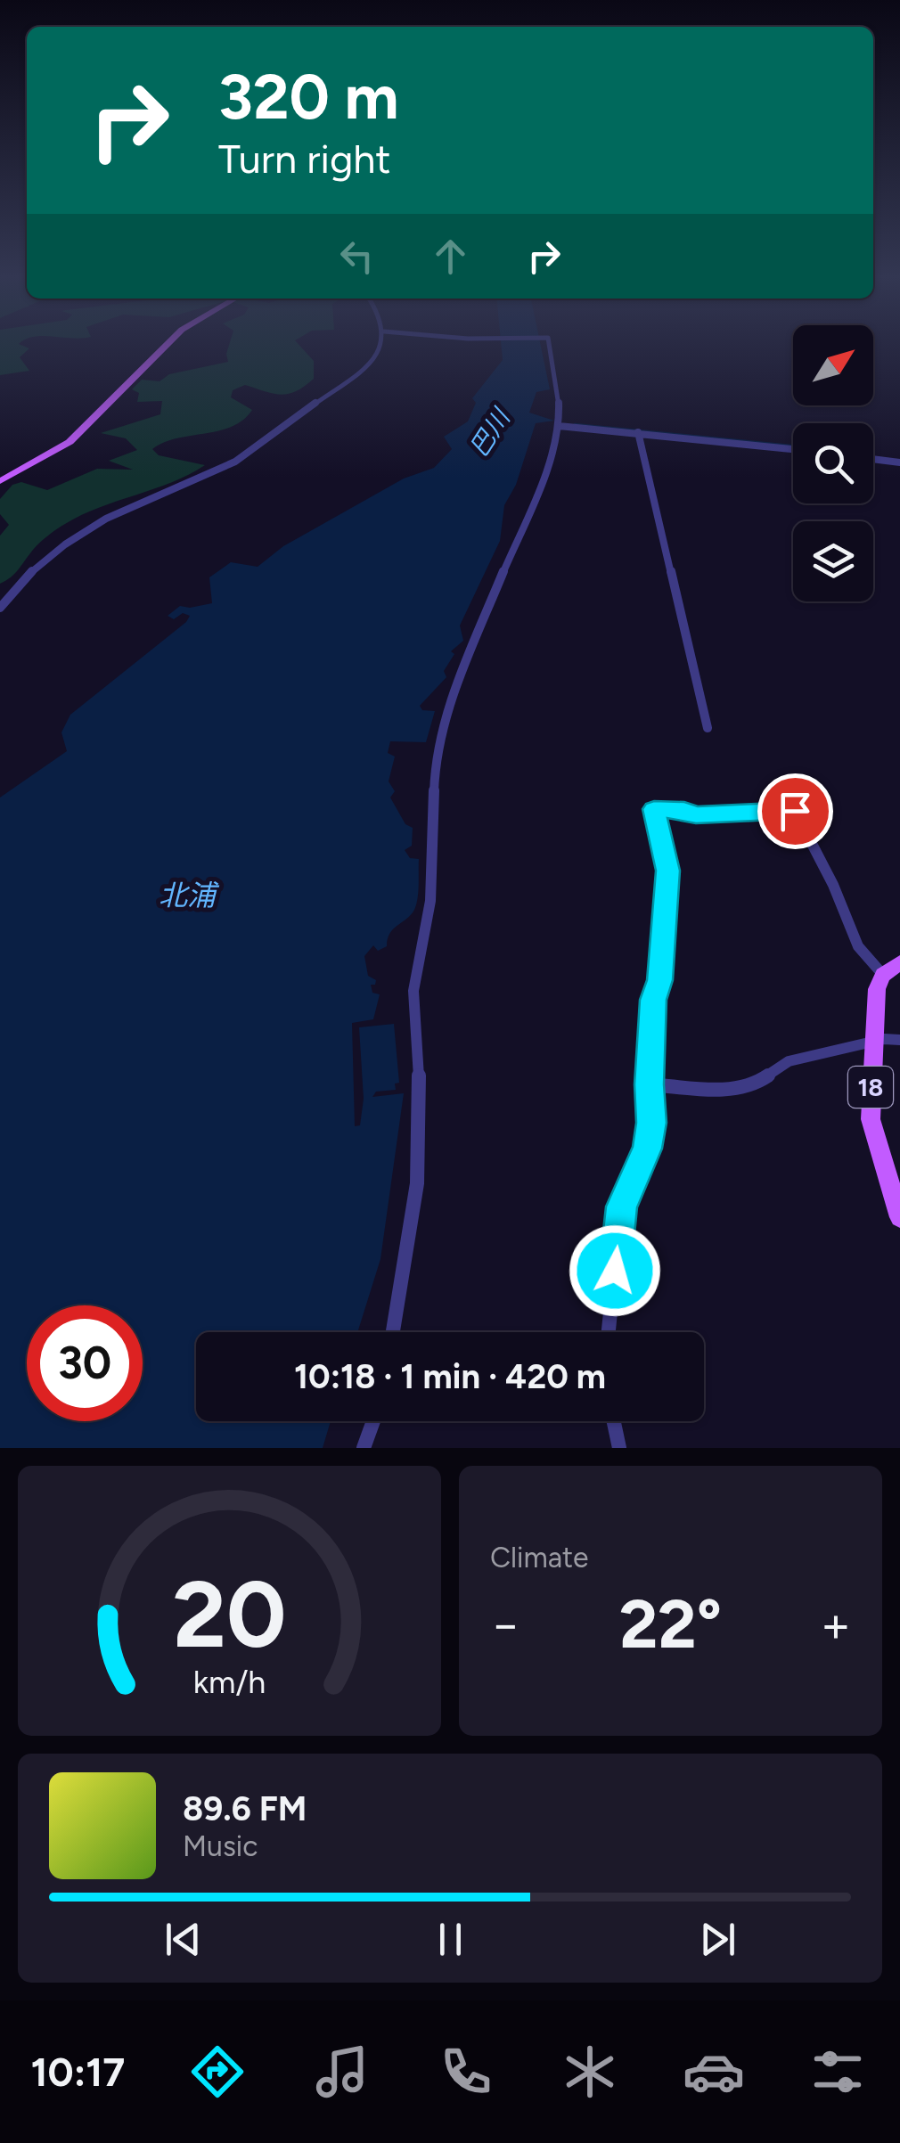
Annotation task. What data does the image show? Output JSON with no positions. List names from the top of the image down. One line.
{"streets":{"main road":["18"]},"water":["巴川","北浦"],"north":"top right","page":{"turn":["320 m","Turn right"],"limit":"30","trip":"10:18 · 1 min · 420 m","tile":"Climate","heat":["−","22°","+"],"song":["89.6 FM","Music"],"tabs":"10:17","gauge":["20","km/h"]}}
